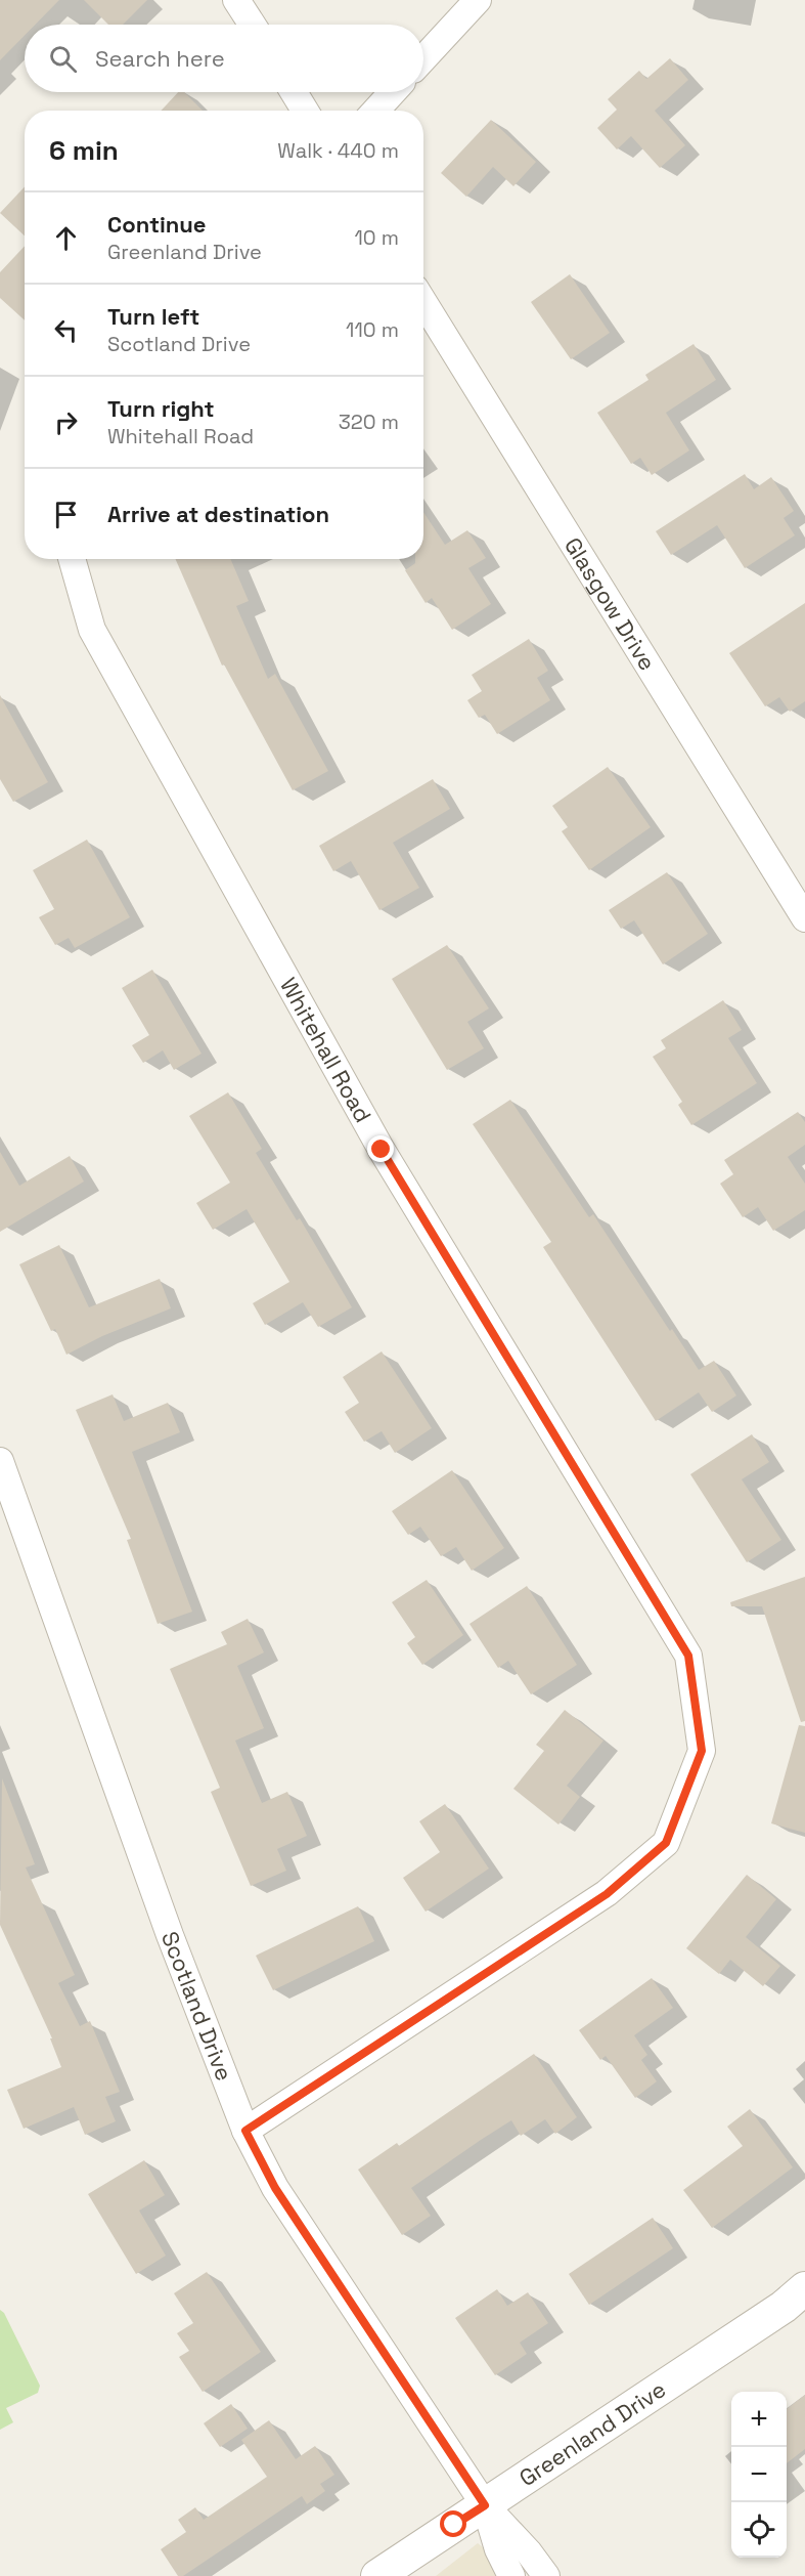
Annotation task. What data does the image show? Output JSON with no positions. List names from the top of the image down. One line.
{"streets":{"street":["Glasgow Drive","Whitehall Road","Scotland Drive","Greenland Drive"]},"crossings":[["Whitehall Road","Scotland Drive"],["Scotland Drive","Greenland Drive"]],"page":{"search":"Search here","heading":["6 min","Walk · 440 m"],"list":[["Continue","Greenland Drive","10 m"],["Turn left","Scotland Drive","110 m"],["Turn right","Whitehall Road","320 m"],"Arrive at destination"],"map_buttons":["+","−"]}}
